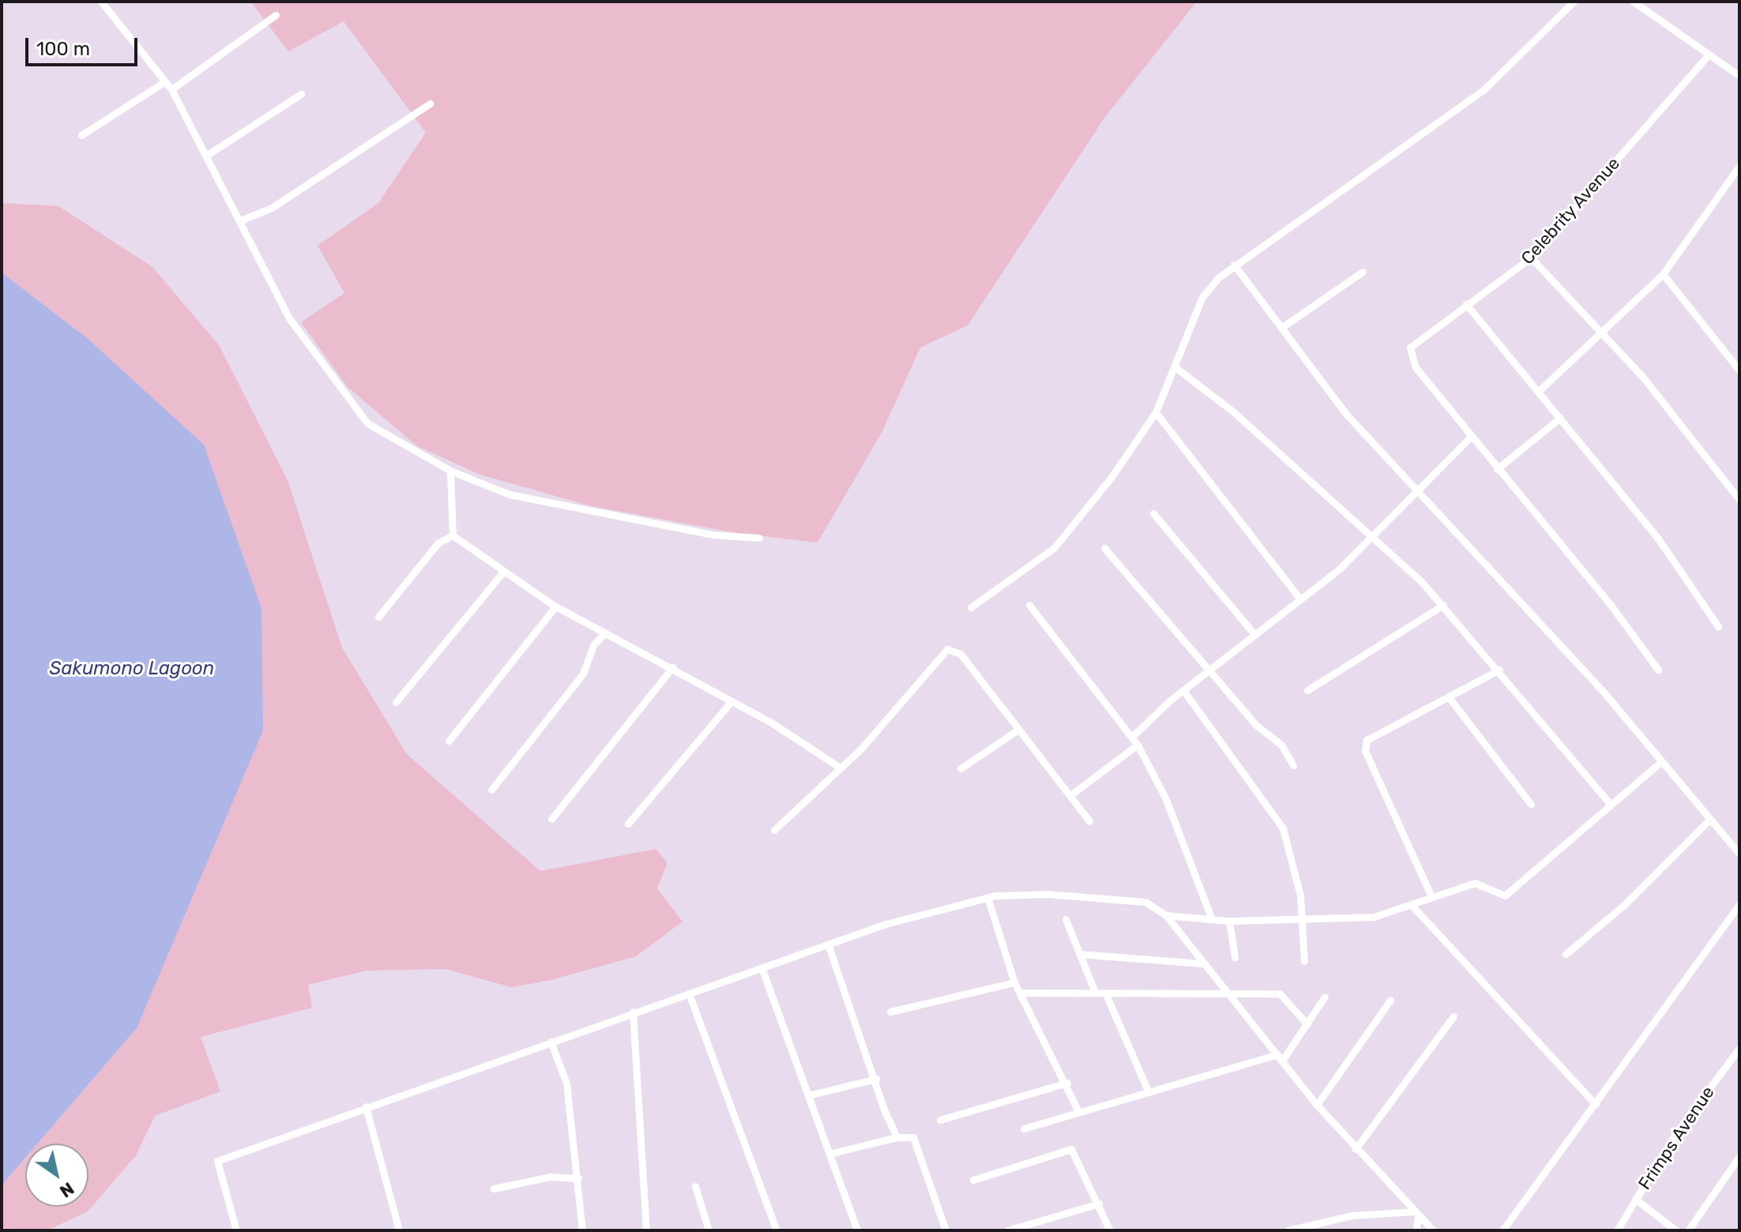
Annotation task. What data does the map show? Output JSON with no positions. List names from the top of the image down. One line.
{"streets":{"street":["Celebrity Avenue","Frimps Avenue"]},"water":["Sakumono Lagoon"],"scale_bar":"100 m","north":"bottom right"}
